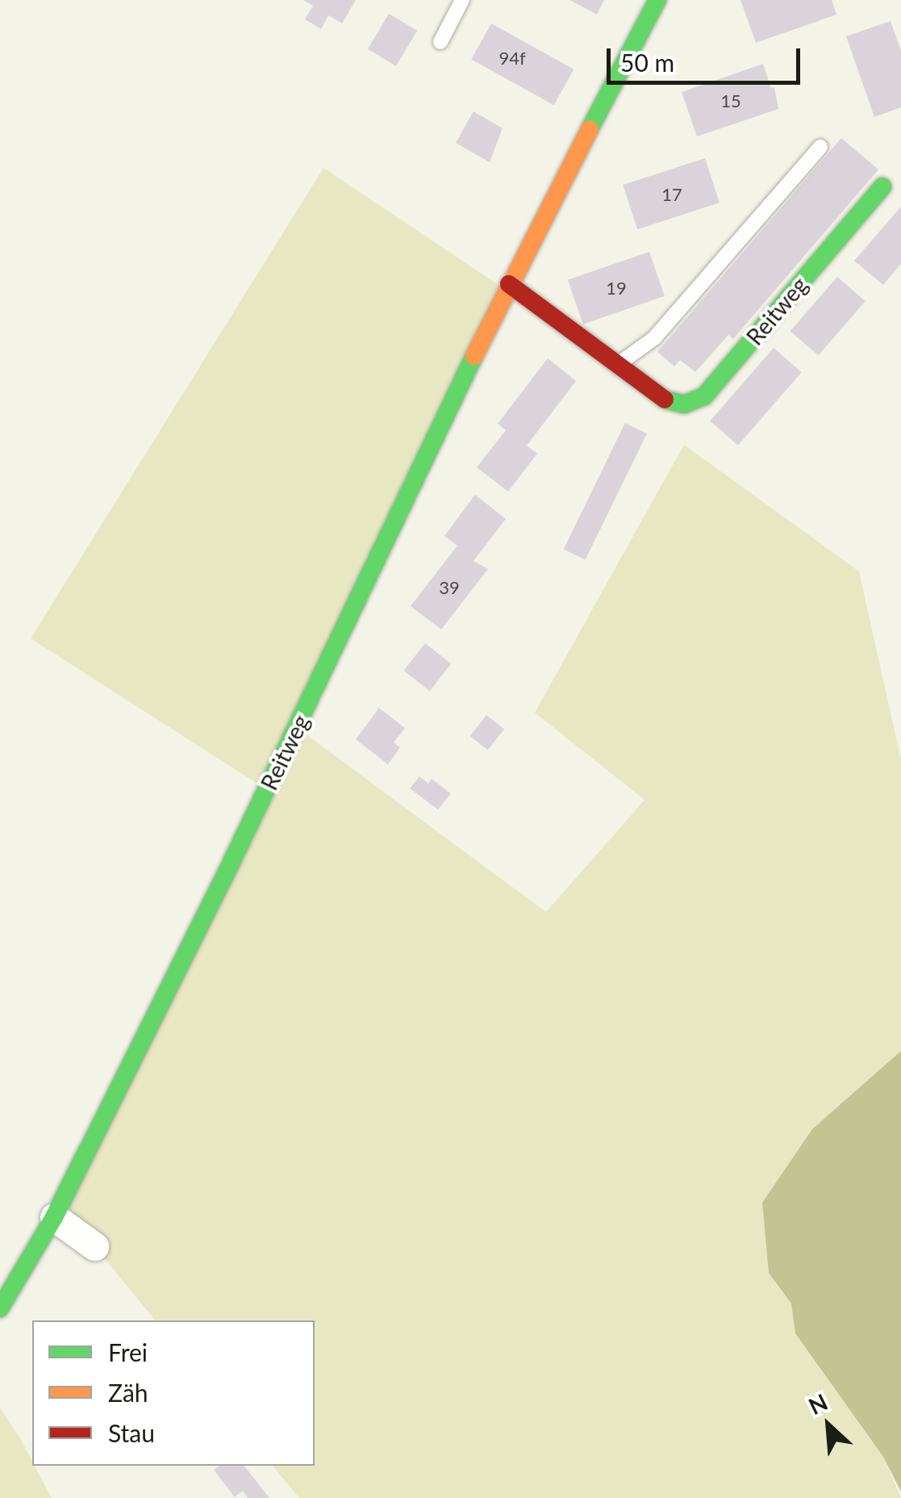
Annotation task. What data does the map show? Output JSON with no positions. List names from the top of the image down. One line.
{"streets":{"main road":["Reitweg"]},"house_numbers":["94f","15","17","19","39"],"legend":["Frei","Zäh","Stau"],"scale_bar":"50 m","north":"top left"}
